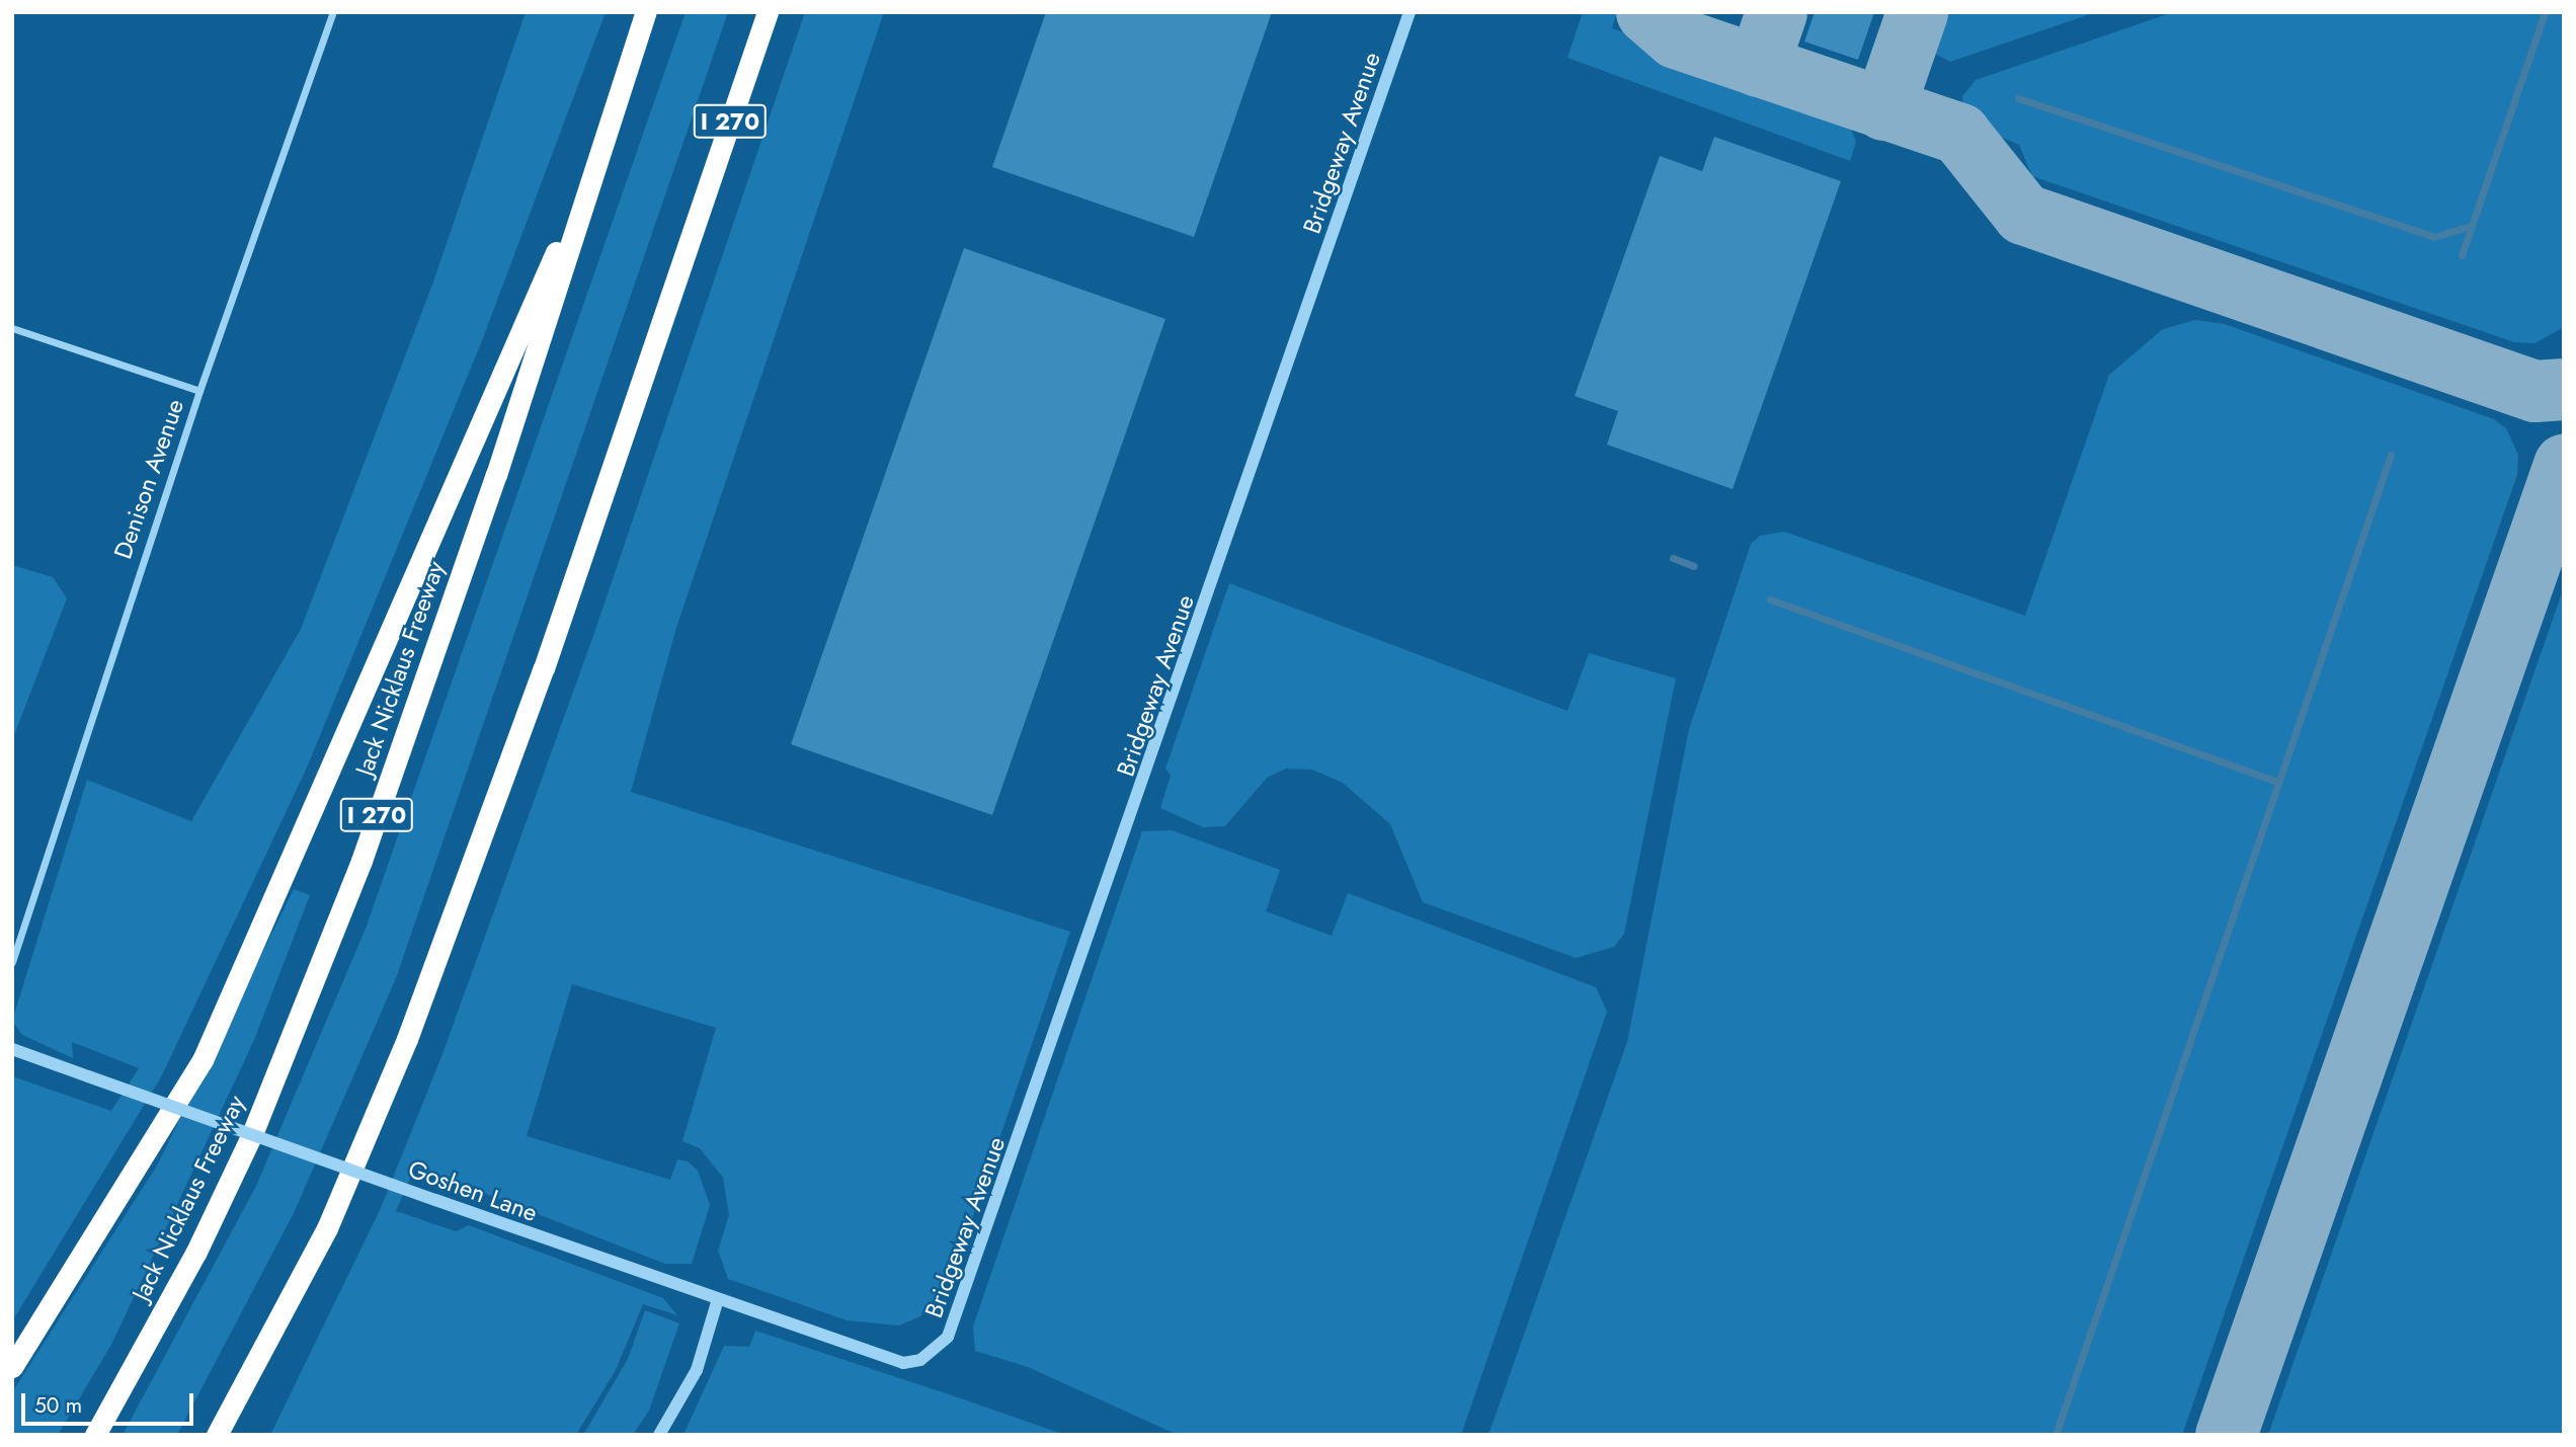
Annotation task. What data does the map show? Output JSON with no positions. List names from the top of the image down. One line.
{"streets":{"highway":["I 270","Jack Nicklaus Freeway"],"street":["Bridgeway Avenue","Denison Avenue","Goshen Lane"]},"crossings":[["Bridgeway Avenue","Goshen Lane"]],"scale_bar":"50 m"}
